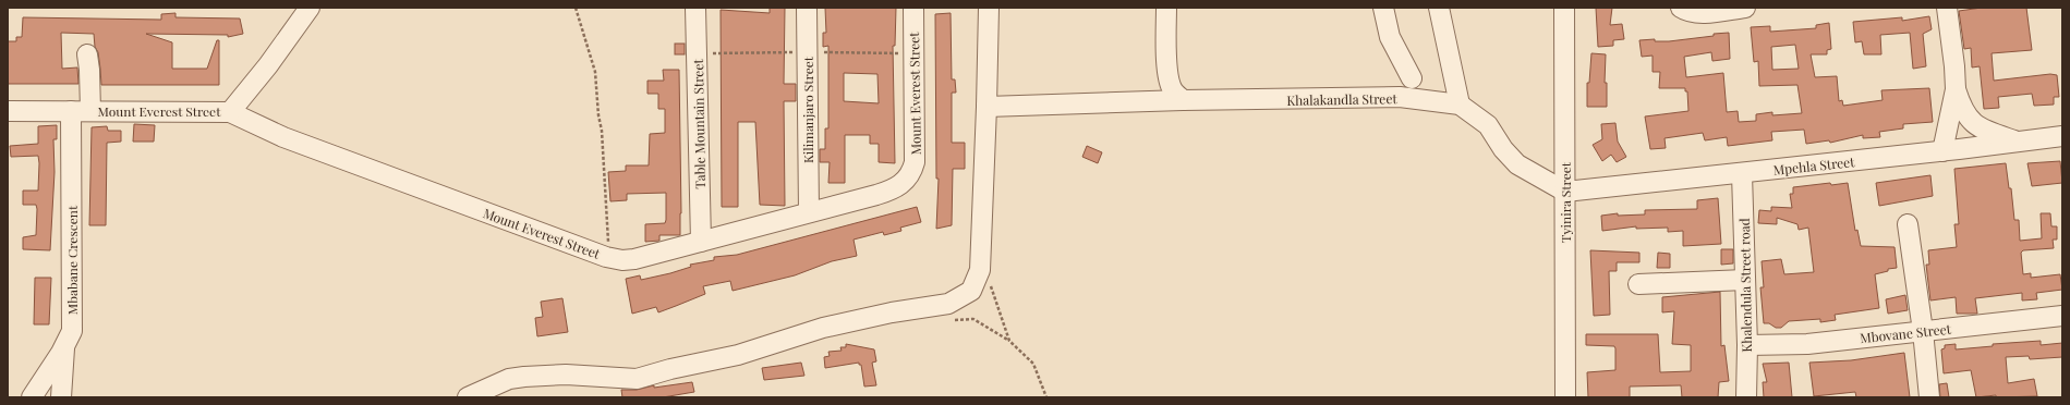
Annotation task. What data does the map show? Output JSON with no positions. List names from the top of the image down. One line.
{"streets":{"street":["Mount Everest Street","Khalakandla Street","Kilimanjaro Street","Table Mountain Street","Mpehla Street","Tyinira Street","Mbabane Crescent","Khalendula Street road","Mbovane Street"]},"crossings":[["Mount Everest Street","Kilimanjaro Street"],["Mount Everest Street","Table Mountain Street"],["Mount Everest Street","Mbabane Crescent"],["Khalakandla Street","Mpehla Street"],["Khalakandla Street","Tyinira Street"],["Mpehla Street","Tyinira Street"],["Mpehla Street","Khalendula Street road"],["Khalendula Street road","Mbovane Street"]]}
